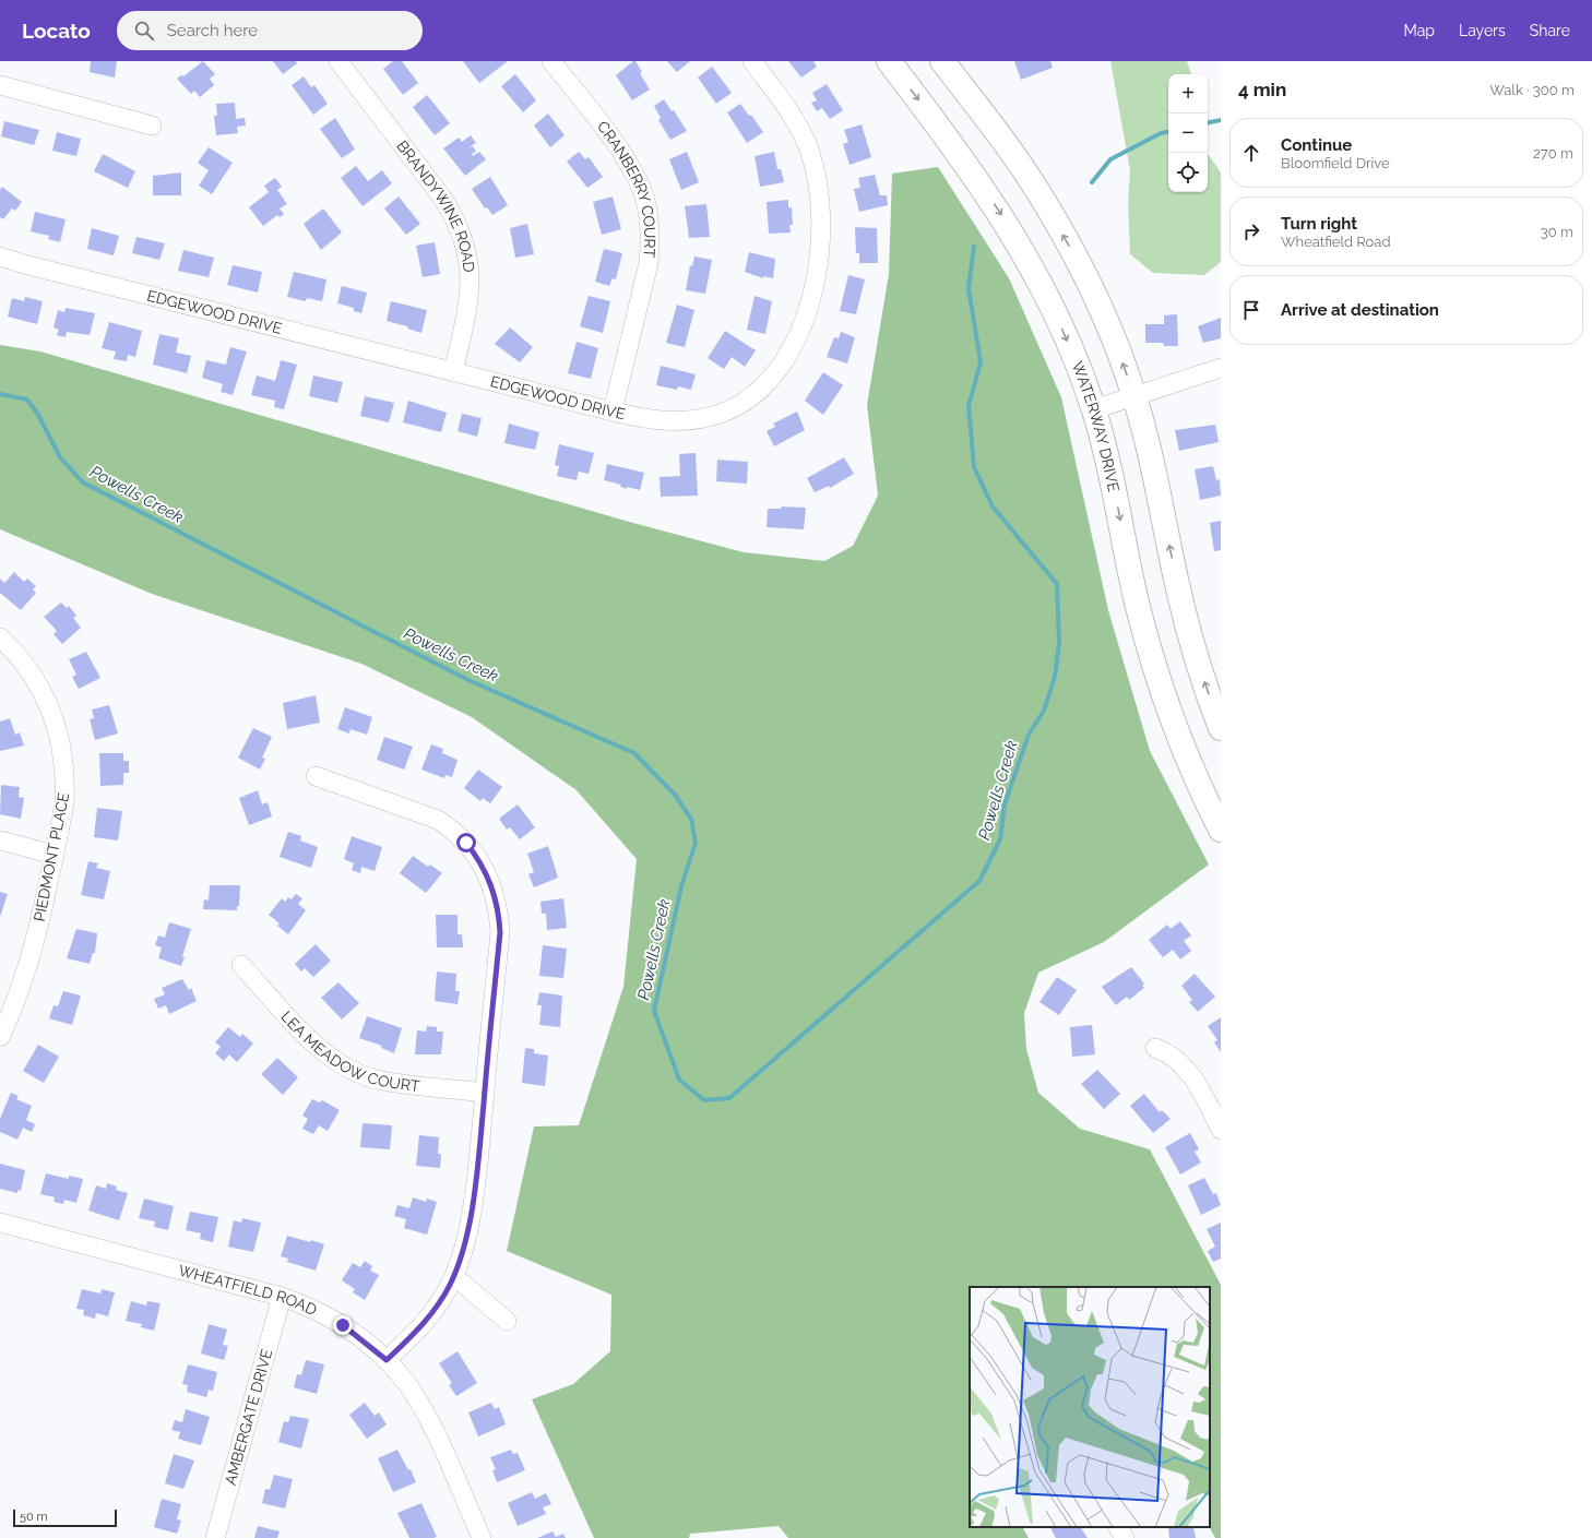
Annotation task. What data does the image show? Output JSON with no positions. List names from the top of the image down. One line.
{"streets":{"main road":["WATERWAY DRIVE"],"street":["CRANBERRY COURT","BRANDYWINE ROAD","EDGEWOOD DRIVE","PIEDMONT PLACE","LEA MEADOW COURT","WHEATFIELD ROAD","AMBERGATE DRIVE"]},"crossings":[["CRANBERRY COURT","EDGEWOOD DRIVE"],["BRANDYWINE ROAD","EDGEWOOD DRIVE"],["WHEATFIELD ROAD","AMBERGATE DRIVE"]],"water":["Powells Creek"],"scale_bar":"50 m","page":{"header":"Locato","search":"Search here","nav":["Map","Layers","Share"],"heading":["4 min","Walk · 300 m"],"map_buttons":["+","−"],"list":[["Continue","Bloomfield Drive","270 m"],["Turn right","Wheatfield Road","30 m"],"Arrive at destination"],"scale":"50 m"}}
